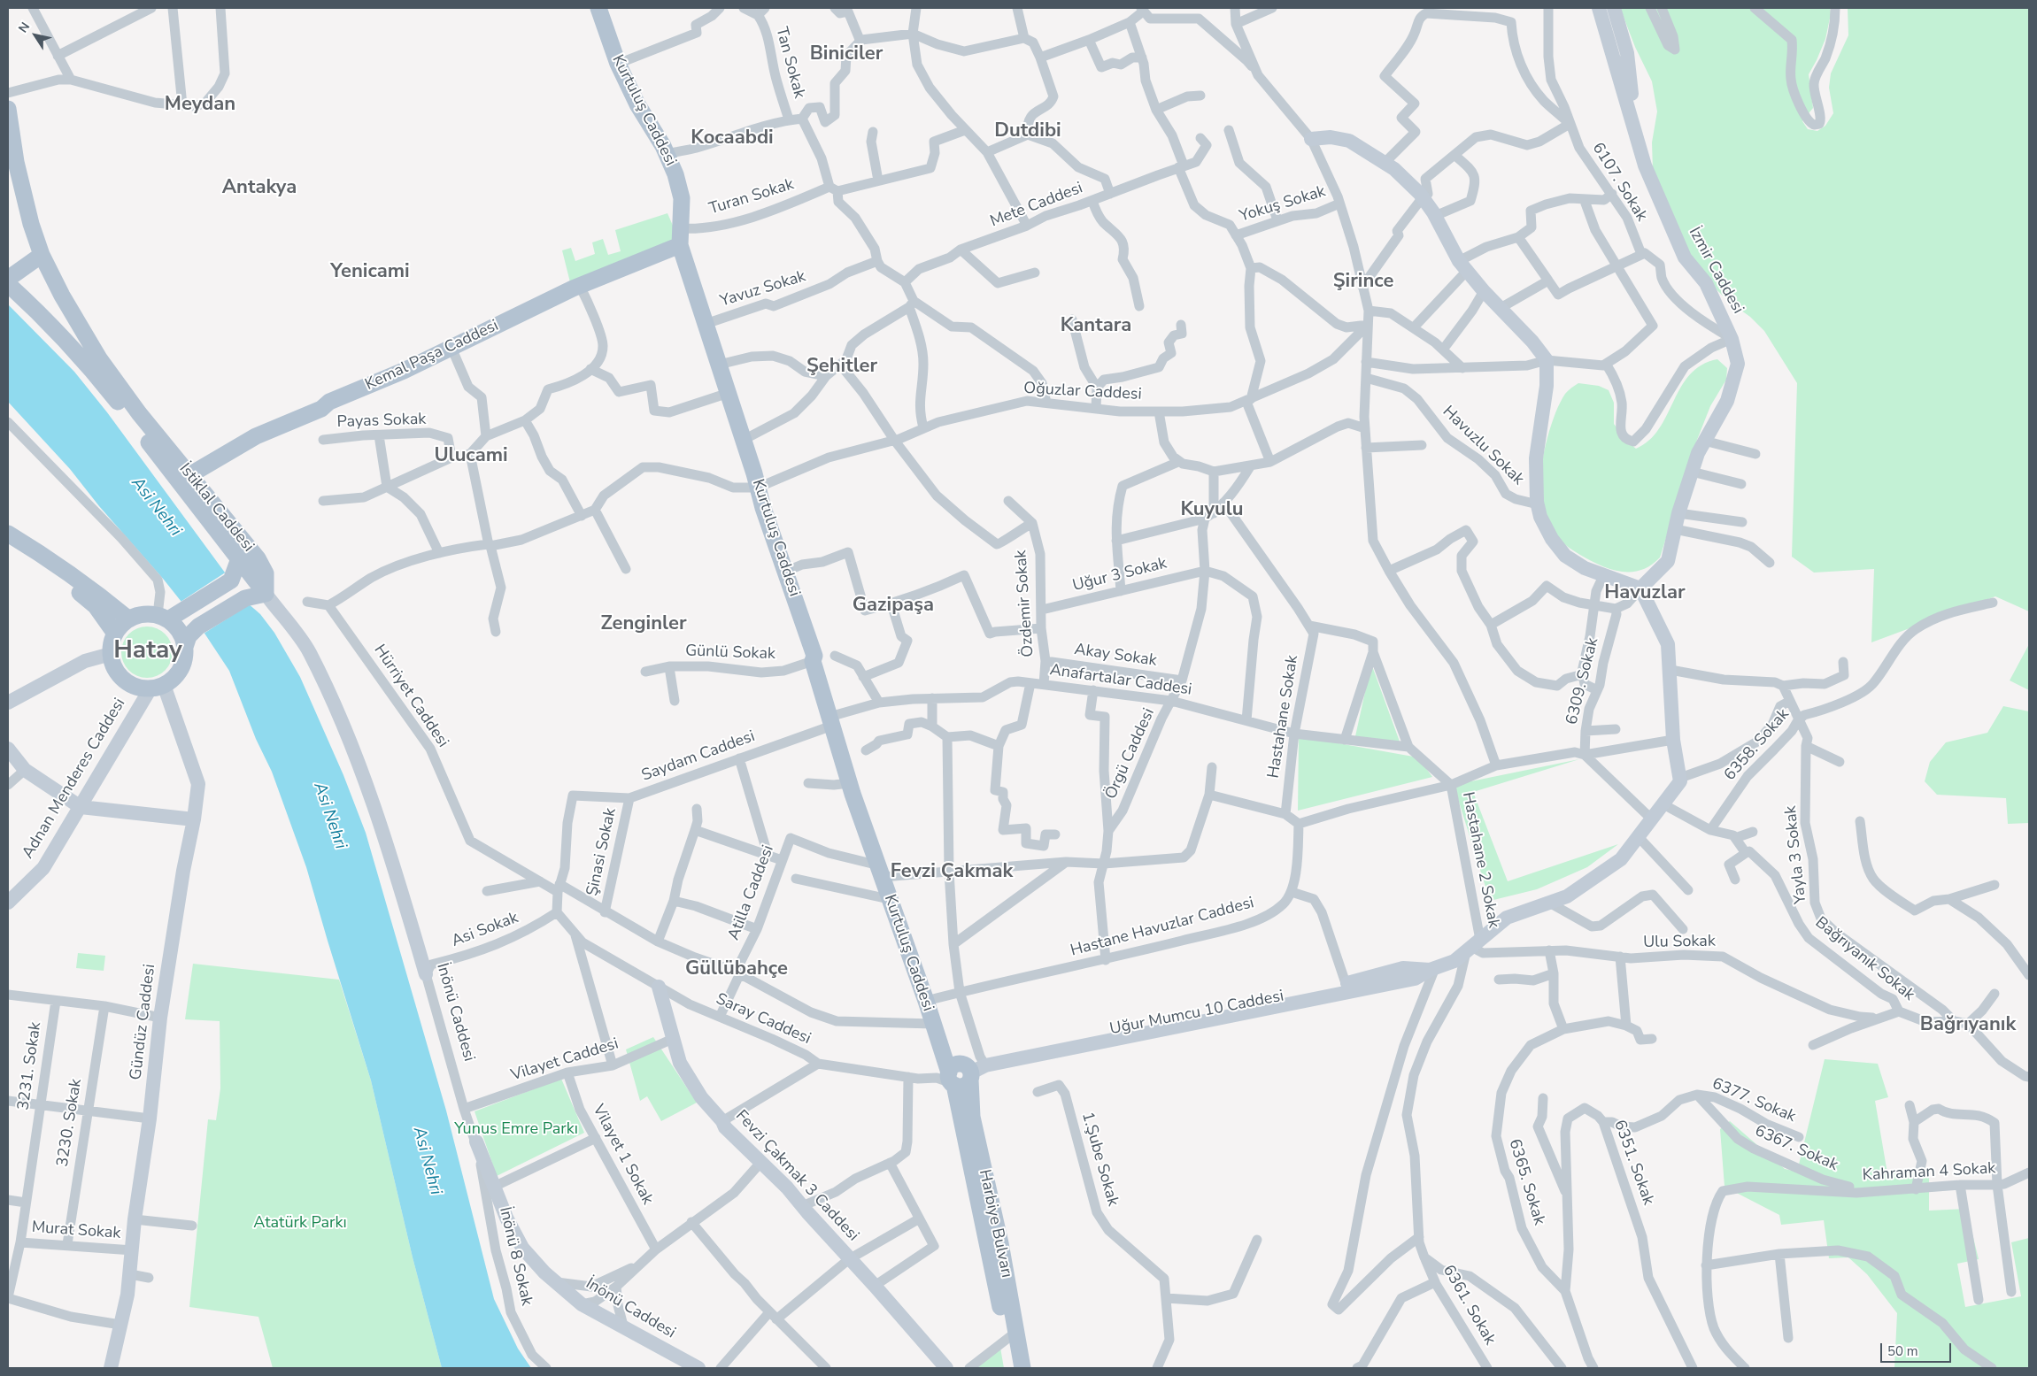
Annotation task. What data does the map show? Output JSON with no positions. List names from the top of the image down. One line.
{"streets":{"main road":["Kurtuluş Caddesi","Kemal Paşa Caddesi","İstiklal Caddesi","Uğur Mumcu 10 Caddesi","Harbiye Bulvarı"],"street":["Tan Sokak","6107. Sokak","Turan Sokak","Yokuş Sokak","Mete Caddesi","İzmir Caddesi","Yavuz Sokak","Oğuzlar Caddesi","Payas Sokak","Havuzlu Sokak","Uğur 3 Sokak","Özdemir Sokak","Günlü Sokak","Akay Sokak","Anafartalar Caddesi","6309. Sokak","Hürriyet Caddesi","Hastahane Sokak","6358. Sokak","Örgü Caddesi","Saydam Caddesi","Adnan Menderes Caddesi","Şinasi Sokak","Yayla 3 Sokak","Hastahane 2 Sokak","Atilla Caddesi","Hastane Havuzlar Caddesi","Asi Sokak","Ulu Sokak","Bağrıyanık Sokak","İnönü Caddesi","Saray Caddesi","Gündüz Caddesi","Vilayet Caddesi","3231. Sokak","6377. Sokak","3230. Sokak","6367. Sokak","Vilayet 1 Sokak","1.Şube Sokak","6351. Sokak","Kahraman 4 Sokak","Fevzi Çakmak 3 Caddesi","6365. Sokak","Murat Sokak","İnönü 8 Sokak","6361. Sokak"]},"crossings":[["Kurtuluş Caddesi","Turan Sokak"],["Kurtuluş Caddesi","Yavuz Sokak"],["Kurtuluş Caddesi","Kemal Paşa Caddesi"],["Kurtuluş Caddesi","Oğuzlar Caddesi"],["Kurtuluş Caddesi","Günlü Sokak"],["Kurtuluş Caddesi","Anafartalar Caddesi"],["Kurtuluş Caddesi","Hürriyet Caddesi"],["Kurtuluş Caddesi","Saydam Caddesi"],["Kurtuluş Caddesi","Atilla Caddesi"],["Kurtuluş Caddesi","Hastane Havuzlar Caddesi"],["Kurtuluş Caddesi","Uğur Mumcu 10 Caddesi"],["Kurtuluş Caddesi","Saray Caddesi"],["Kurtuluş Caddesi","Harbiye Bulvarı"],["6107. Sokak","İzmir Caddesi"],["Kemal Paşa Caddesi","İstiklal Caddesi"],["Oğuzlar Caddesi","Özdemir Sokak"],["İstiklal Caddesi","İnönü Caddesi"],["Uğur 3 Sokak","Özdemir Sokak"],["Uğur 3 Sokak","Örgü Caddesi"],["Özdemir Sokak","Akay Sokak"],["Özdemir Sokak","Anafartalar Caddesi"],["Akay Sokak","Örgü Caddesi"],["Anafartalar Caddesi","Hastahane Sokak"],["Anafartalar Caddesi","Örgü Caddesi"],["Anafartalar Caddesi","Saydam Caddesi"],["Hürriyet Caddesi","Saydam Caddesi"],["Hürriyet Caddesi","Şinasi Sokak"],["Hürriyet Caddesi","Atilla Caddesi"],["6358. Sokak","Yayla 3 Sokak"],["Örgü Caddesi","Hastane Havuzlar Caddesi"],["Saydam Caddesi","Şinasi Sokak"],["Adnan Menderes Caddesi","Gündüz Caddesi"],["Yayla 3 Sokak","Bağrıyanık Sokak"],["Hastahane 2 Sokak","Ulu Sokak"],["Hastahane 2 Sokak","Uğur Mumcu 10 Caddesi"],["Atilla Caddesi","Saray Caddesi"],["Asi Sokak","İnönü Caddesi"],["Asi Sokak","Saray Caddesi"],["Ulu Sokak","Uğur Mumcu 10 Caddesi"],["İnönü Caddesi","Vilayet Caddesi"],["İnönü Caddesi","İnönü 8 Sokak"],["Uğur Mumcu 10 Caddesi","Saray Caddesi"],["Uğur Mumcu 10 Caddesi","Harbiye Bulvarı"],["Saray Caddesi","Fevzi Çakmak 3 Caddesi"],["Saray Caddesi","Harbiye Bulvarı"],["Gündüz Caddesi","Murat Sokak"],["Vilayet Caddesi","Vilayet 1 Sokak"],["Vilayet Caddesi","Fevzi Çakmak 3 Caddesi"],["3231. Sokak","Murat Sokak"],["6377. Sokak","6367. Sokak"],["3230. Sokak","Murat Sokak"],["6367. Sokak","Kahraman 4 Sokak"],["6351. Sokak","6365. Sokak"]],"districts":["Biniciler","Meydan","Dutdibi","Kocaabdi","Antakya","Yenicami","Şirince","Kantara","Şehitler","Ulucami","Kuyulu","Havuzlar","Gazipaşa","Zenginler","Hatay","Fevzi Çakmak","Güllübahçe","Bağrıyanık"],"water":["Asi Nehri"],"parks":["Yunus Emre Parkı","Atatürk Parkı"],"scale_bar":"50 m","north":"top left"}
